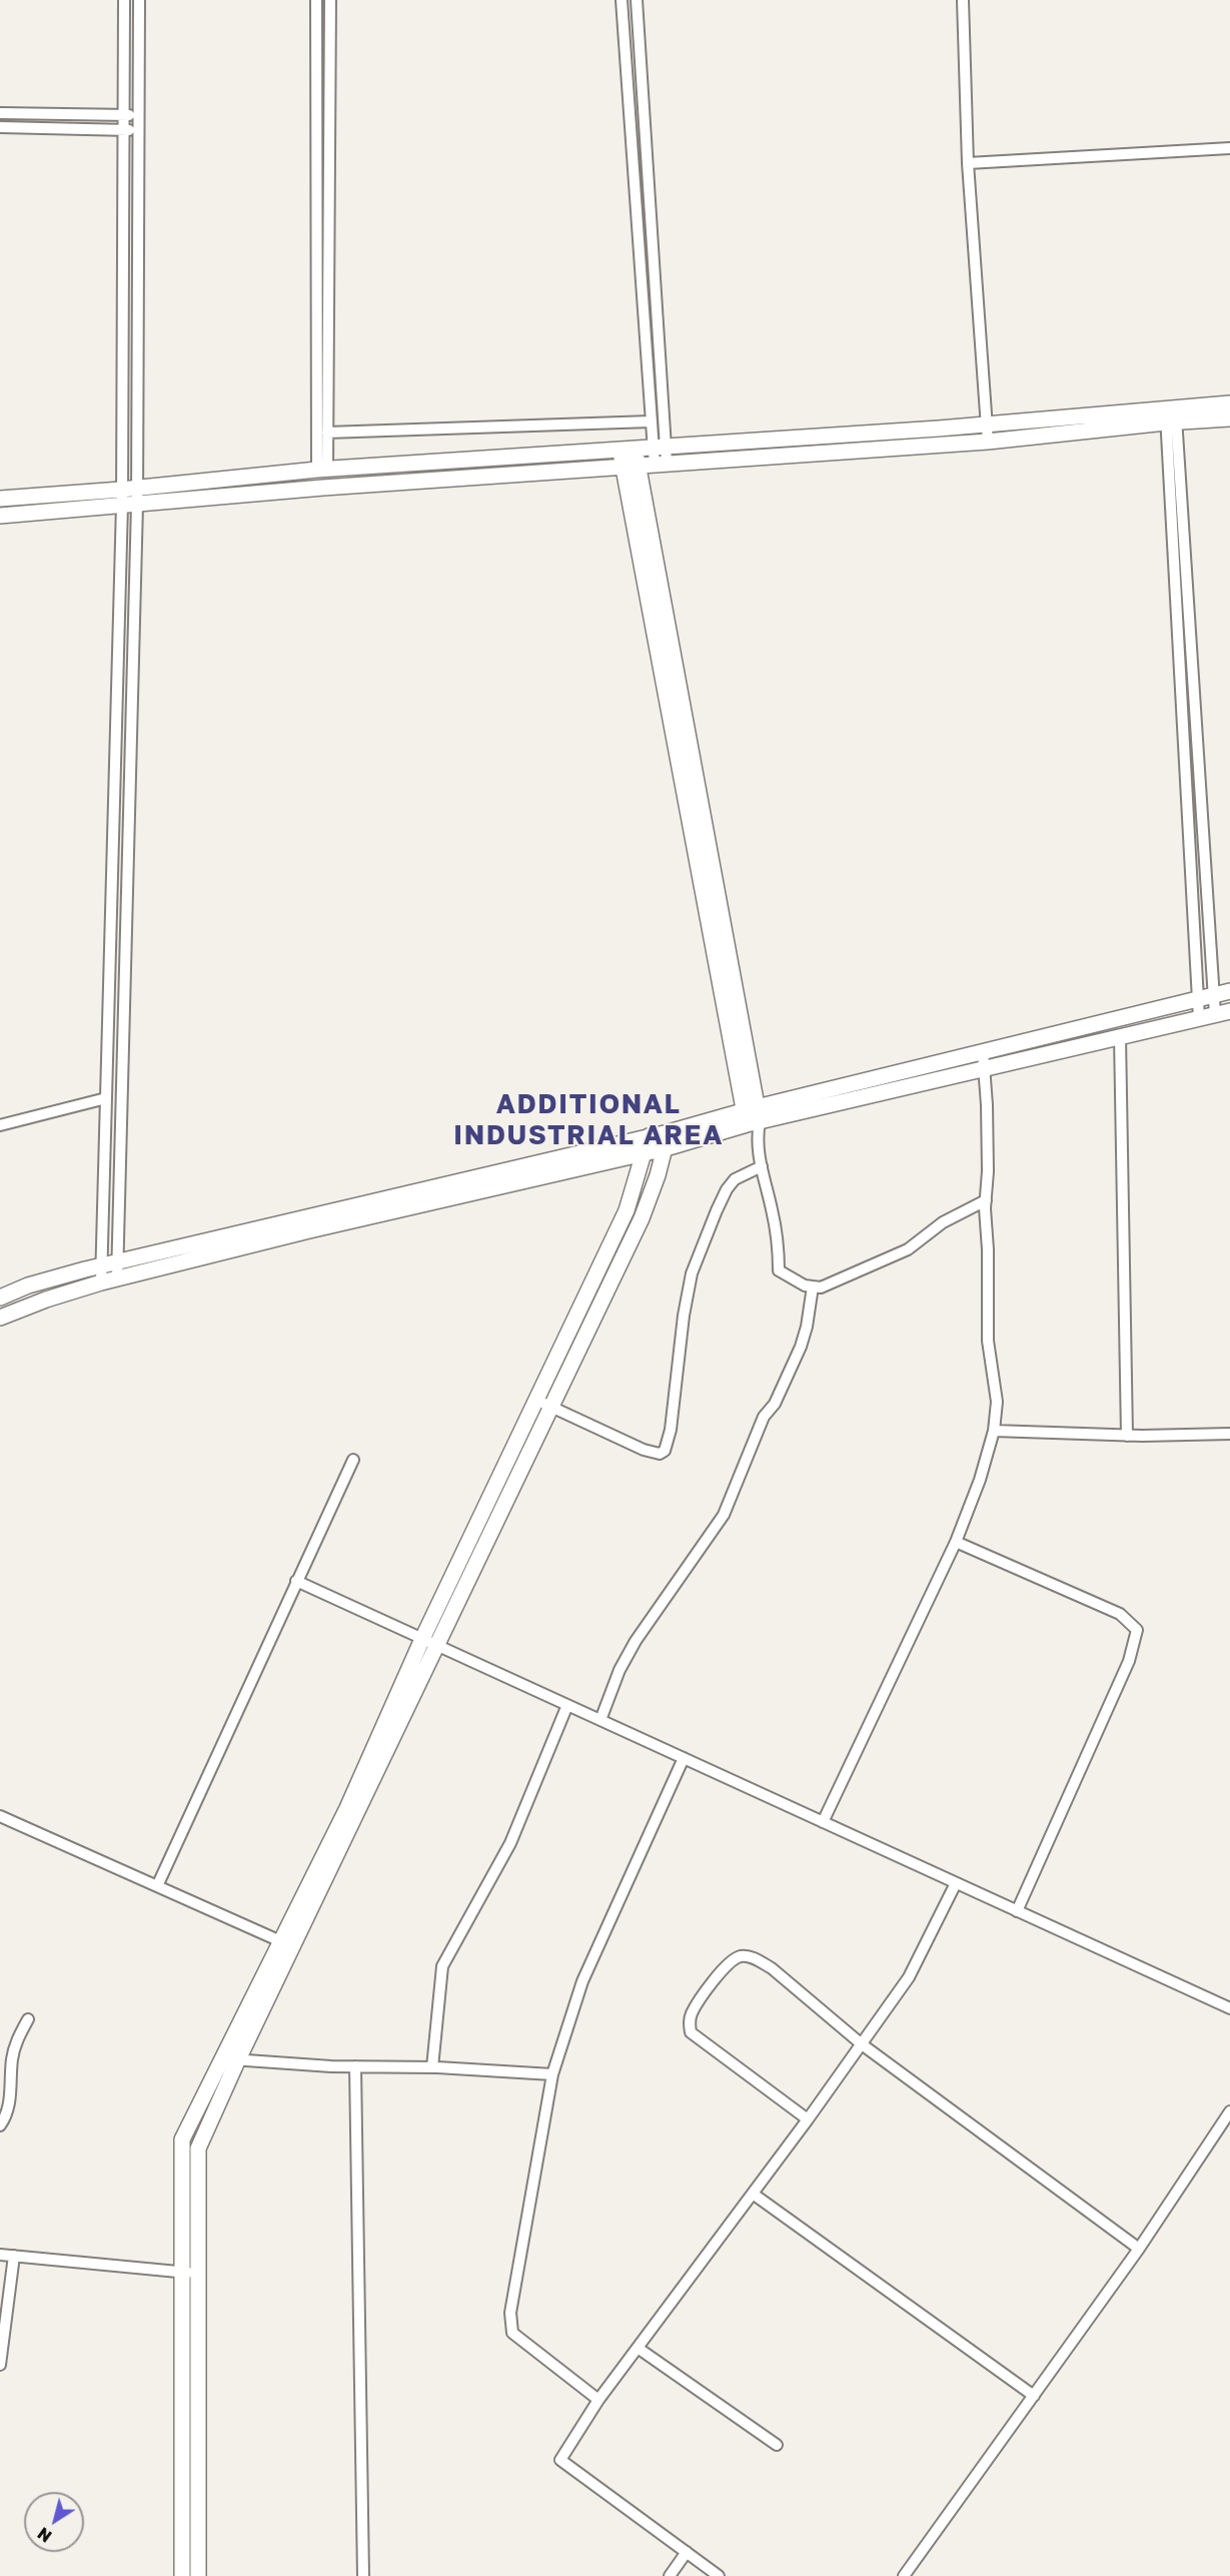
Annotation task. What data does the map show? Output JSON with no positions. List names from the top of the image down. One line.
{"districts":["ADDITIONAL INDUSTRIAL AREA"],"north":"bottom left"}
